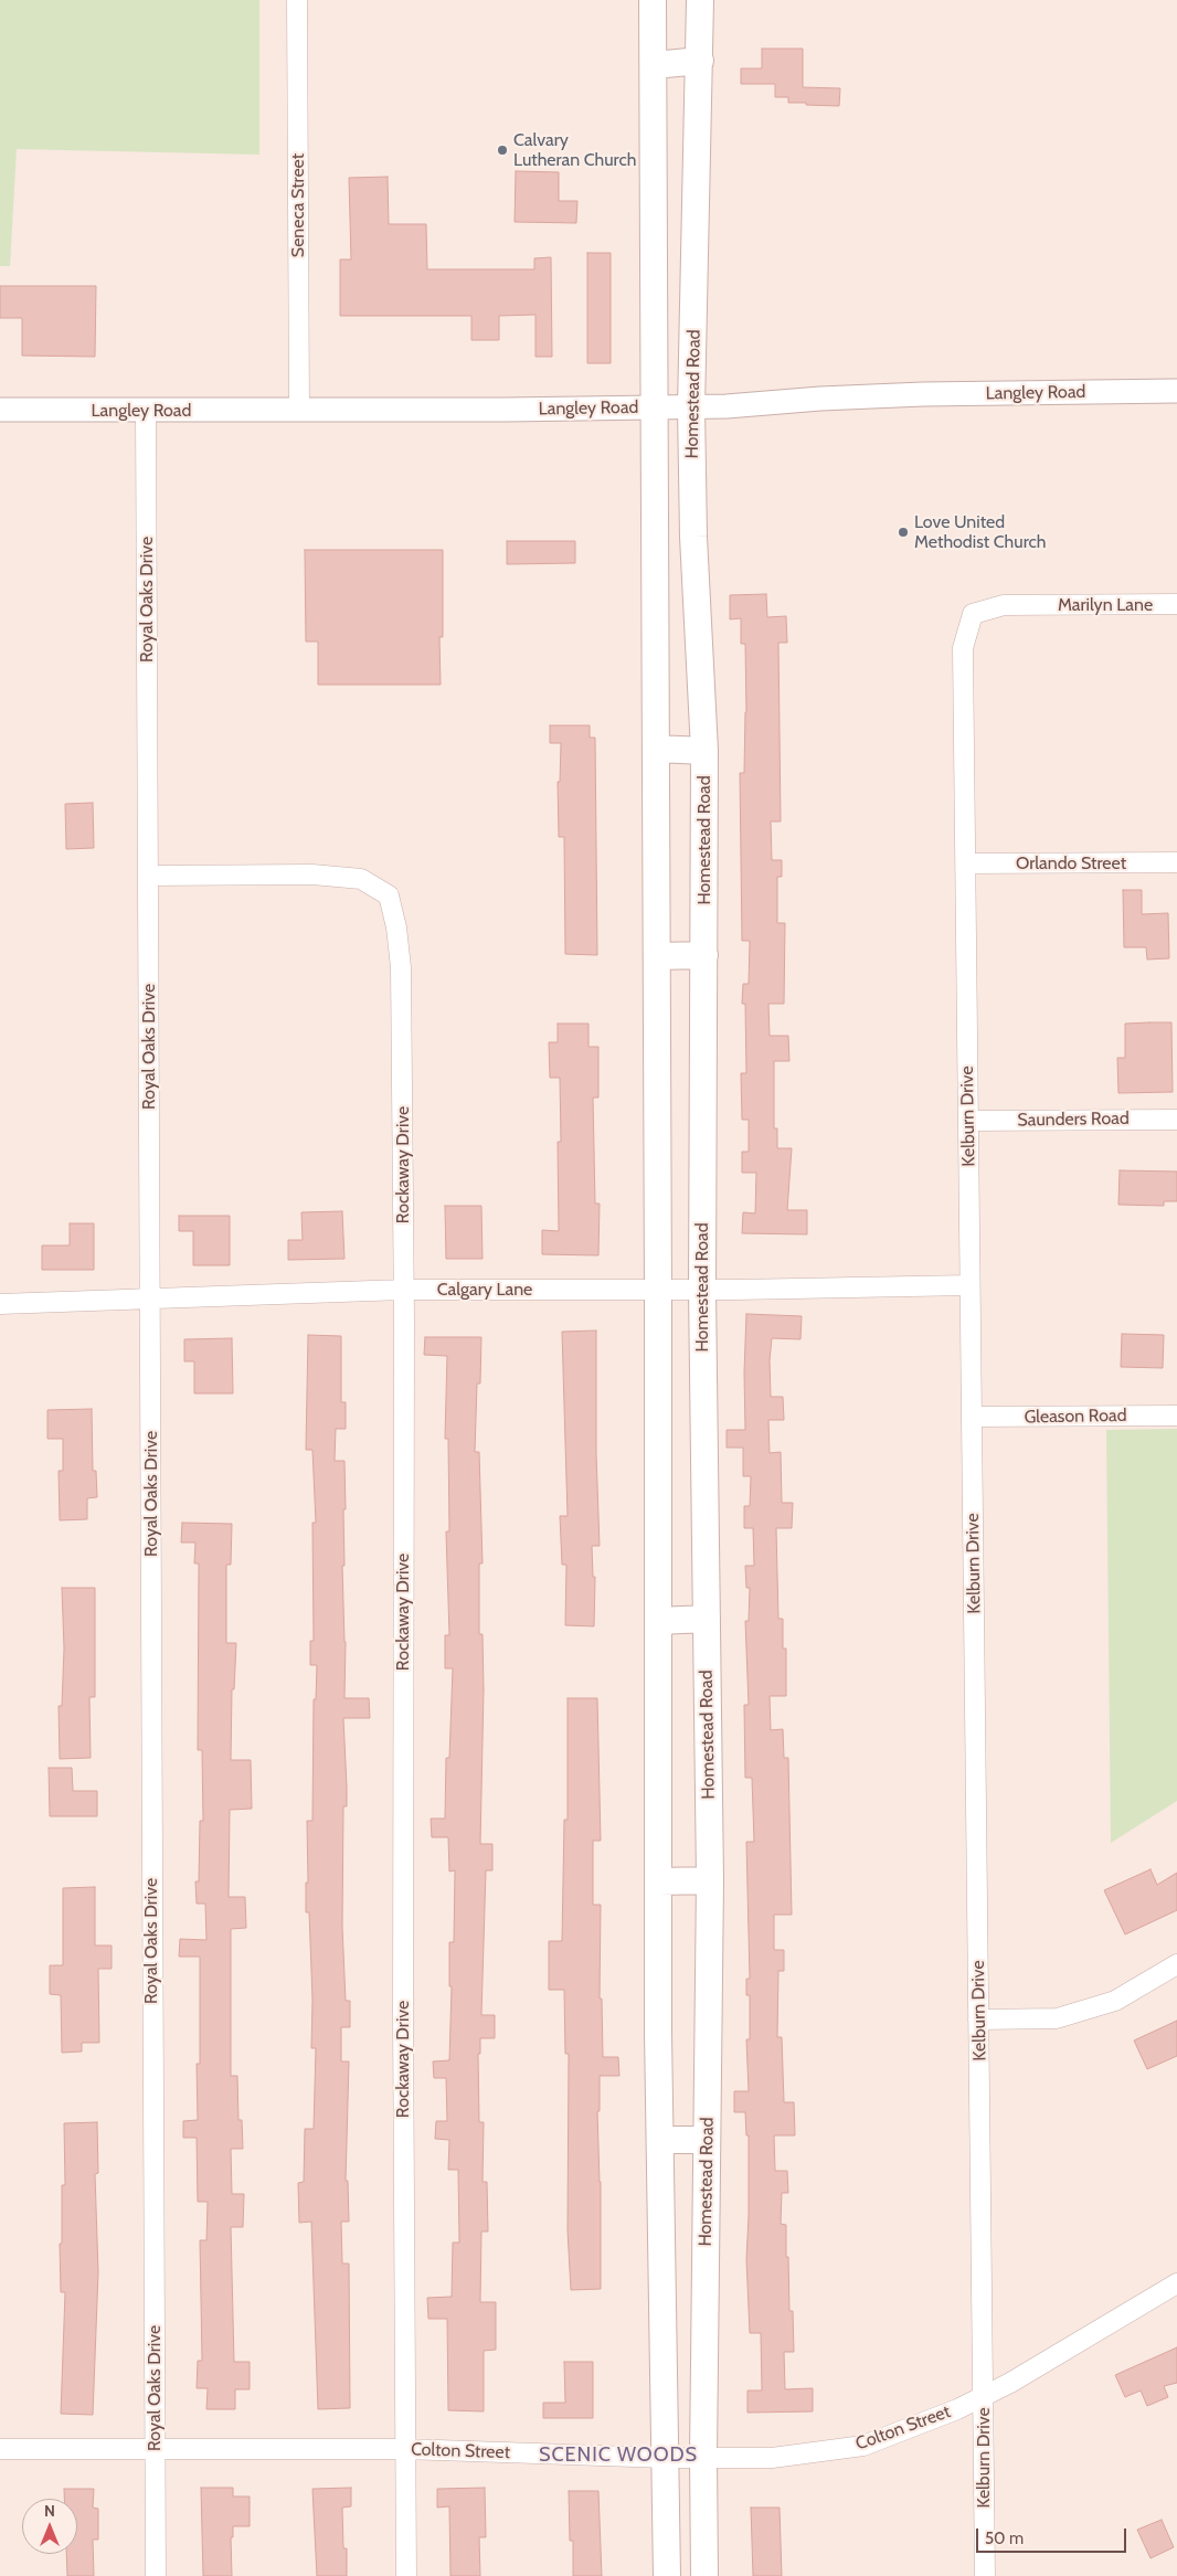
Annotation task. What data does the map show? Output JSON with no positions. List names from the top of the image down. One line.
{"streets":{"main road":["Homestead Road"],"street":["Seneca Street","Langley Road","Royal Oaks Drive","Marilyn Lane","Orlando Street","Kelburn Drive","Saunders Road","Rockaway Drive","Calgary Lane","Gleason Road","Colton Street"]},"crossings":[["Seneca Street","Langley Road"],["Langley Road","Homestead Road"],["Langley Road","Royal Oaks Drive"],["Homestead Road","Calgary Lane"],["Homestead Road","Colton Street"],["Royal Oaks Drive","Rockaway Drive"],["Royal Oaks Drive","Calgary Lane"],["Royal Oaks Drive","Colton Street"],["Marilyn Lane","Kelburn Drive"],["Orlando Street","Kelburn Drive"],["Kelburn Drive","Saunders Road"],["Kelburn Drive","Calgary Lane"],["Kelburn Drive","Gleason Road"],["Kelburn Drive","Colton Street"],["Rockaway Drive","Calgary Lane"],["Rockaway Drive","Colton Street"]],"districts":["SCENIC WOODS"],"places":["Calvary Lutheran Church","Love United Methodist Church"],"scale_bar":"50 m","north":"top"}
